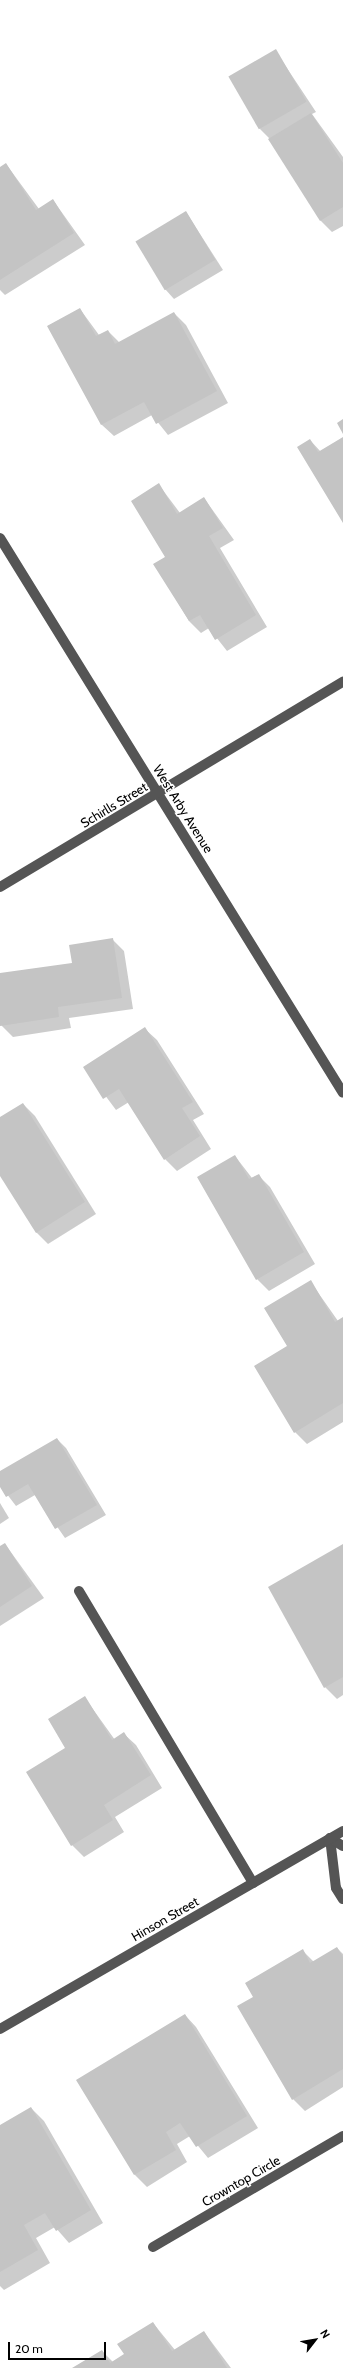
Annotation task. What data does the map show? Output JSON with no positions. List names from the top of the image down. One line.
{"streets":{"street":["Schirlls Street","West Arby Avenue","Hinson Street","Crowntop Circle"]},"crossings":[["Schirlls Street","West Arby Avenue"]],"scale_bar":"20 m","north":"top right"}
